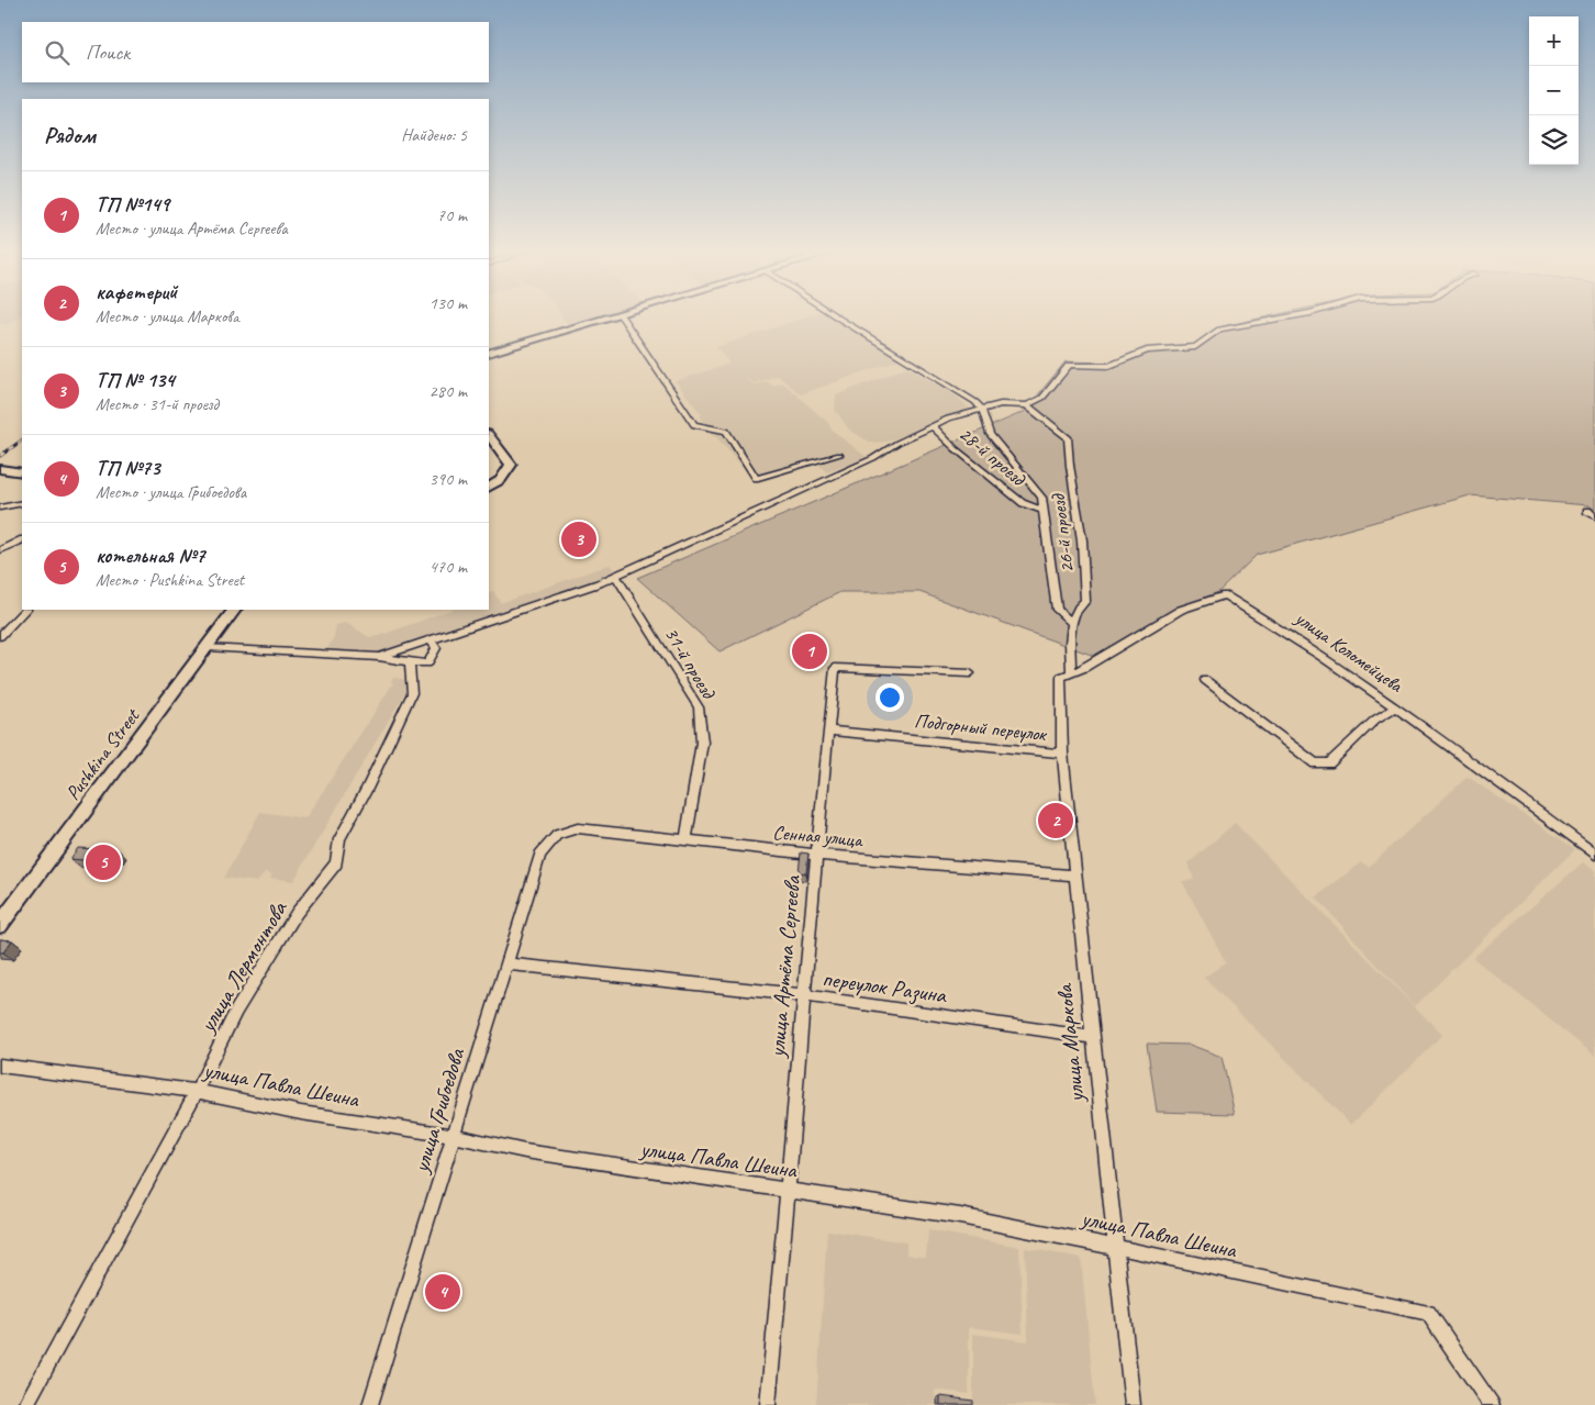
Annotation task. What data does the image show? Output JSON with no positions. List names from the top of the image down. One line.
{"streets":{"street":["28-й проезд","26-й проезд","улица Коломейцева","31-й проезд","Подгорный переулок","Pushkina Street","Сенная улица","улица Лермонтова","улица Артёма Сергеева","переулок Разина","улица Маркова","улица Павла Шеина","улица Грибоедова"]},"crossings":[["улица Коломейцева","улица Маркова"],["31-й проезд","Сенная улица"],["Подгорный переулок","улица Артёма Сергеева"],["Подгорный переулок","улица Маркова"],["Сенная улица","улица Артёма Сергеева"],["Сенная улица","улица Маркова"],["Сенная улица","улица Грибоедова"],["улица Лермонтова","улица Павла Шеина"],["улица Артёма Сергеева","переулок Разина"],["улица Артёма Сергеева","улица Павла Шеина"],["переулок Разина","улица Маркова"],["переулок Разина","улица Грибоедова"],["улица Маркова","улица Павла Шеина"],["улица Павла Шеина","улица Грибоедова"]],"page":{"map_buttons":["+","−"],"search":"Поиск","heading":["Рядом","Найдено: 5"],"list":[{"mark":"1","name":"ТП №149","note":"Место · улица Артёма Сергеева","value":"70 m"},{"mark":"2","name":"кафетерий","note":"Место · улица Маркова","value":"130 m"},{"mark":"3","name":"ТП № 134","note":"Место · 31-й проезд","value":"280 m"},{"mark":"4","name":"ТП №73","note":"Место · улица Грибоедова","value":"390 m"},{"mark":"5","name":"котельная №7","note":"Место · Pushkina Street","value":"470 m"}],"pins":["3","1","2","5","4"]}}
